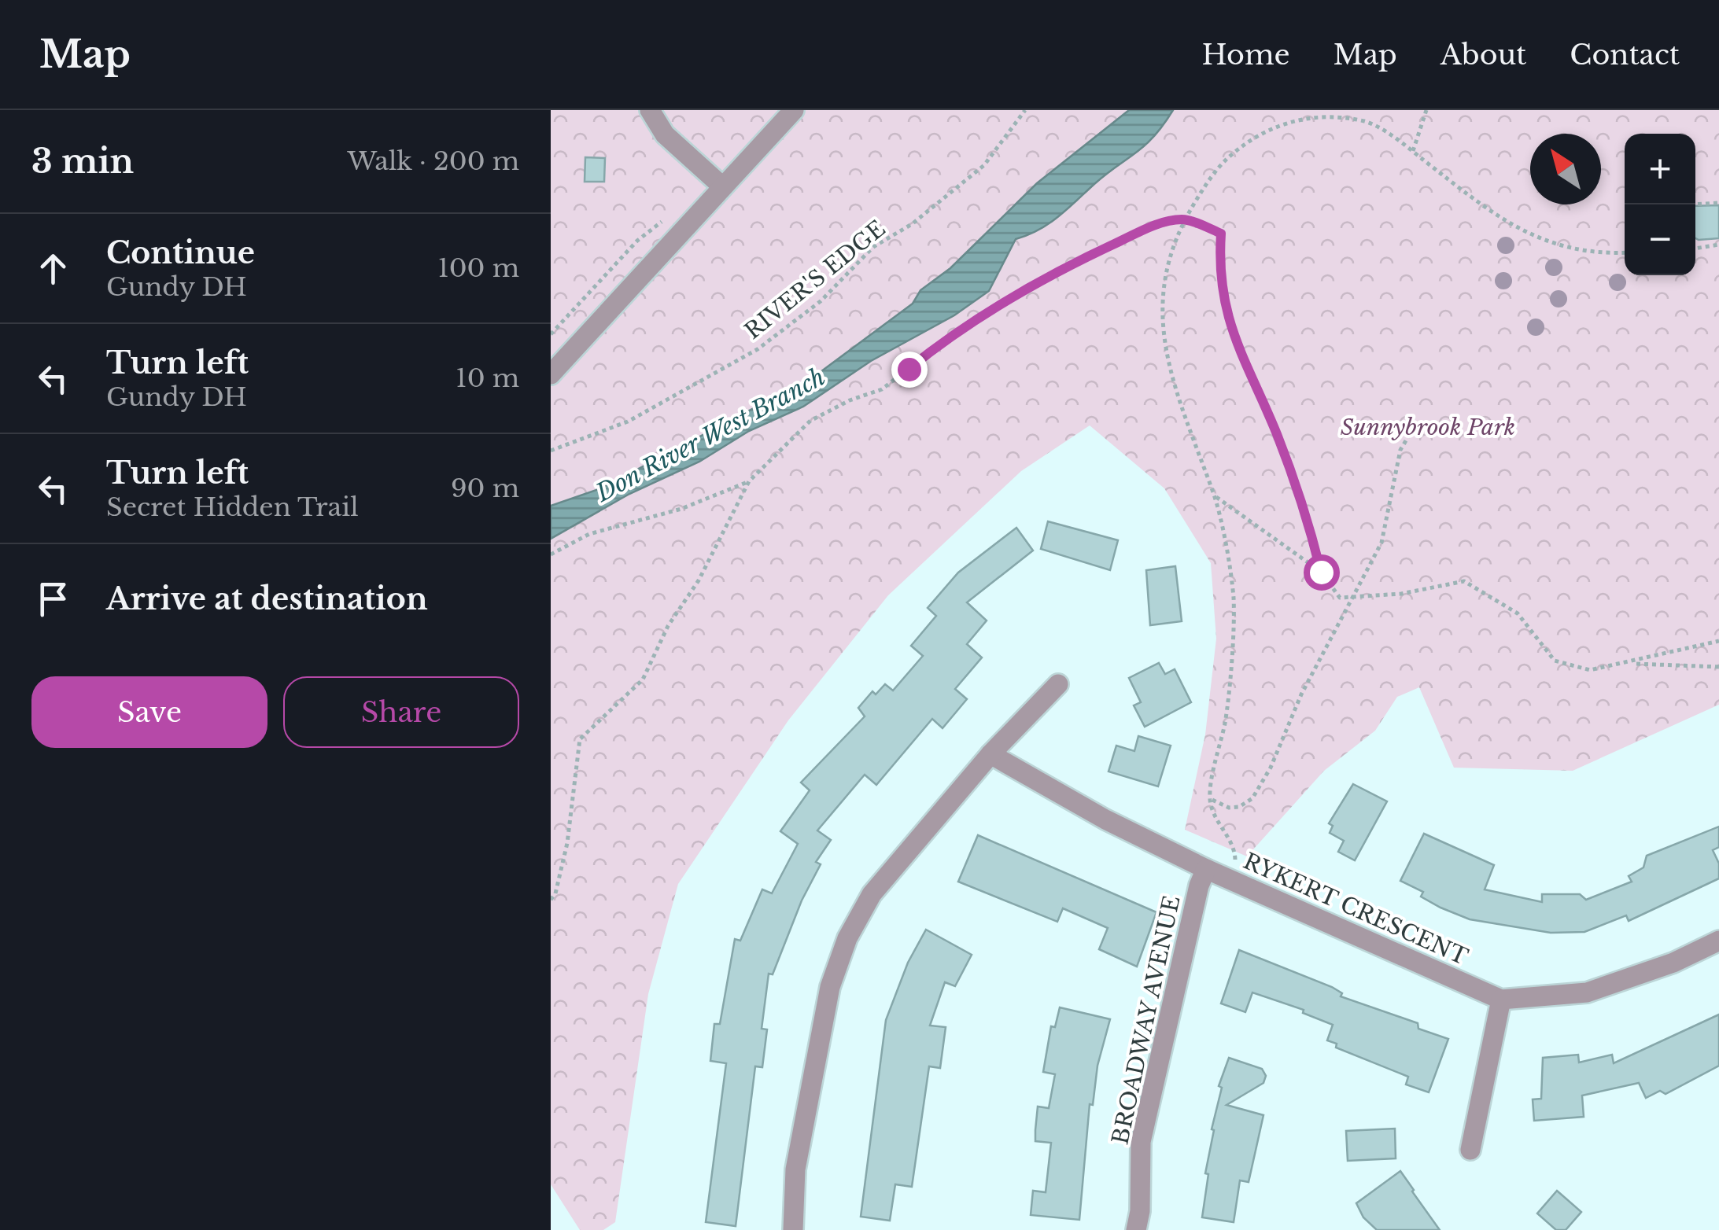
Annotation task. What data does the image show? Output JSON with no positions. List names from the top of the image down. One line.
{"streets":{"street":["RYKERT CRESCENT","BROADWAY AVENUE"],"path":["RIVER'S EDGE"]},"crossings":[["RYKERT CRESCENT","BROADWAY AVENUE"]],"water":["Don River West Branch"],"parks":["Sunnybrook Park"],"north":"top left","page":{"header":"Map","nav":["Home","Map","About","Contact"],"heading":["3 min","Walk · 200 m"],"map_buttons":["+","−"],"list":[["Continue","Gundy DH","100 m"],["Turn left","Gundy DH","10 m"],["Turn left","Secret Hidden Trail","90 m"],"Arrive at destination"],"buttons":["Save","Share"]}}
